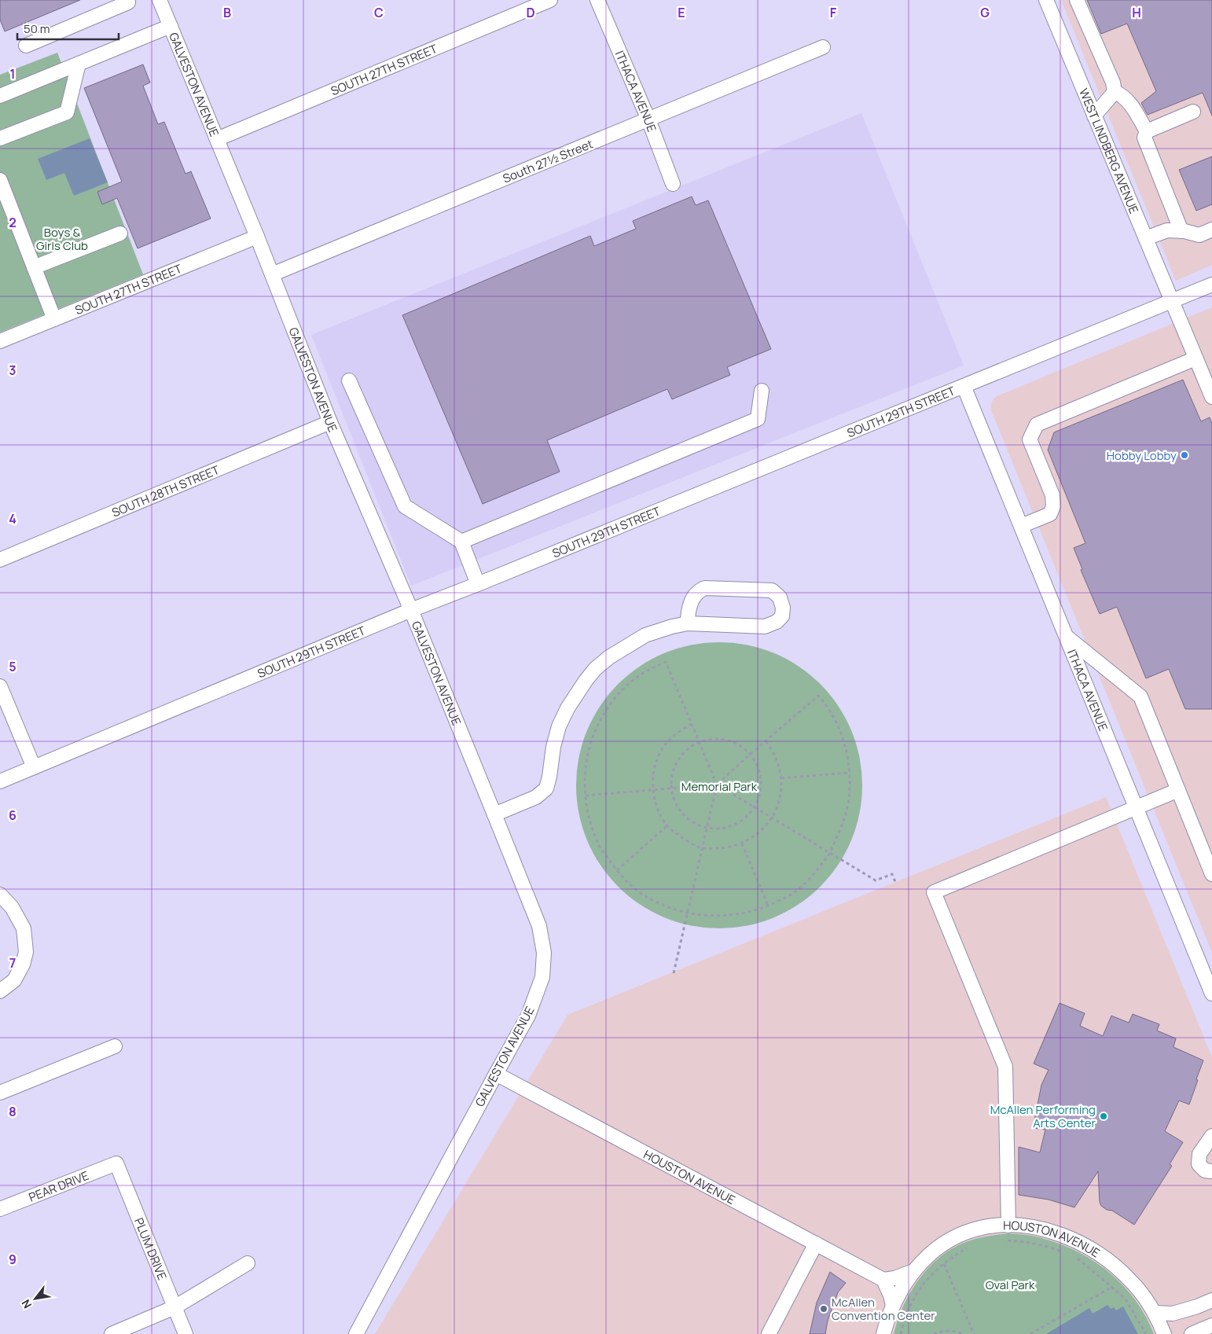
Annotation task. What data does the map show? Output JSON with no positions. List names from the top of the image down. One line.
{"streets":{"street":["SOUTH 27TH STREET","GALVESTON AVENUE","ITHACA AVENUE","WEST LINDBERG AVENUE","South 27½ Street","SOUTH 29TH STREET","SOUTH 28TH STREET","HOUSTON AVENUE","PEAR DRIVE","PLUM DRIVE"]},"crossings":[["SOUTH 27TH STREET","GALVESTON AVENUE"],["GALVESTON AVENUE","South 27½ Street"],["GALVESTON AVENUE","SOUTH 29TH STREET"],["GALVESTON AVENUE","SOUTH 28TH STREET"],["GALVESTON AVENUE","HOUSTON AVENUE"],["ITHACA AVENUE","South 27½ Street"],["ITHACA AVENUE","SOUTH 29TH STREET"],["WEST LINDBERG AVENUE","SOUTH 29TH STREET"],["PEAR DRIVE","PLUM DRIVE"]],"parks":["Boys & Girls Club","Memorial Park","Oval Park"],"places":["Hobby Lobby","McAllen Performing Arts Center","McAllen Convention Center"],"scale_bar":"50 m","north":"bottom left","grid":{"columns":["B","C","D","E","F","G","H"],"rows":["1","2","3","4","5","6","7","8","9"]}}
